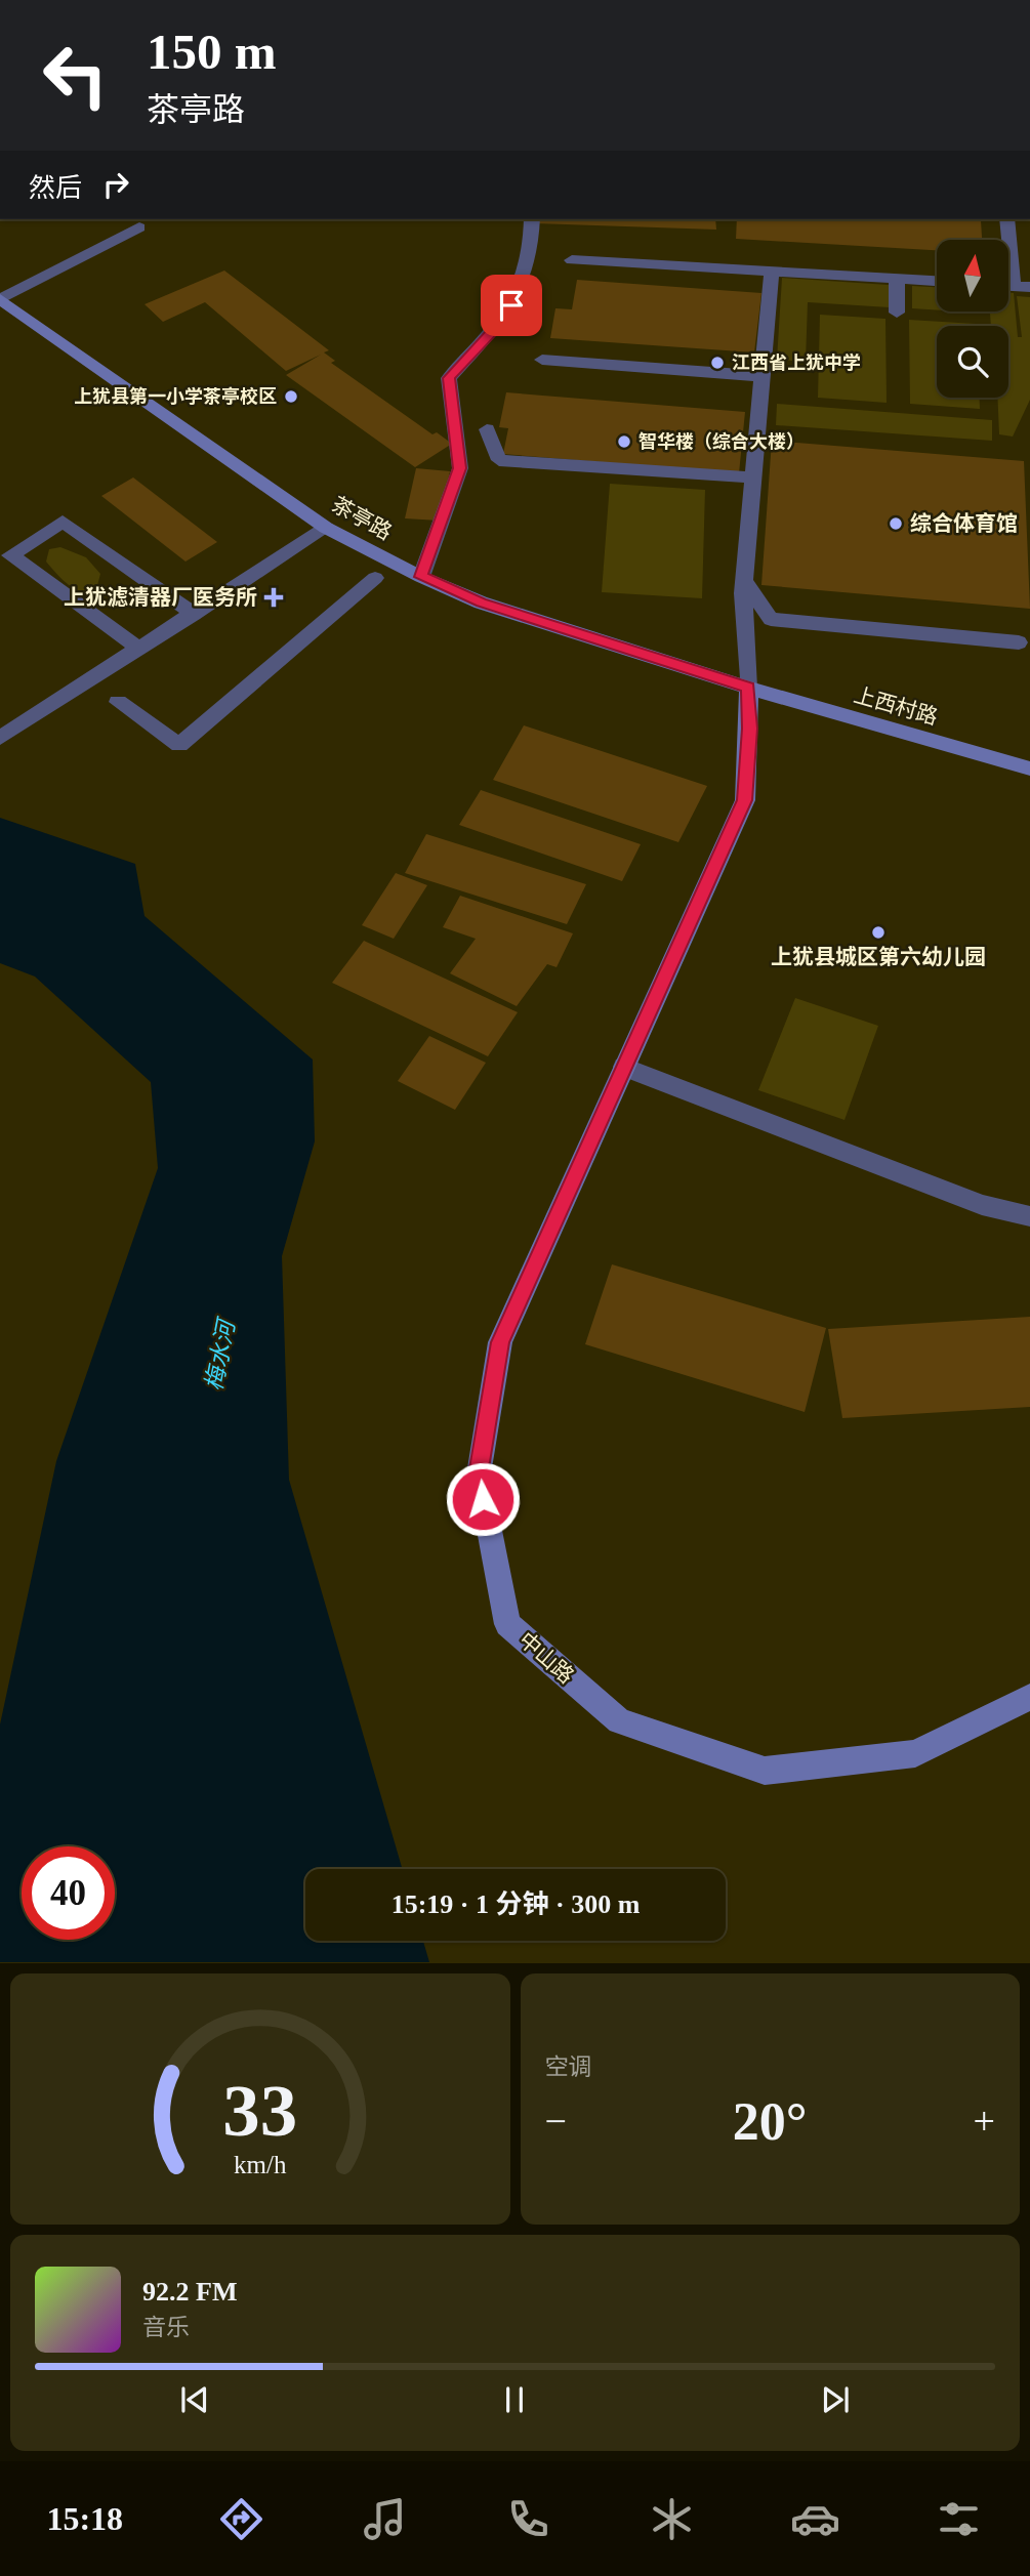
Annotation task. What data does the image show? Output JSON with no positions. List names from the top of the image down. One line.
{"streets":{"street":["茶亭路","上西村路","中山路"]},"crossings":[["茶亭路","上西村路"],["茶亭路","中山路"],["上西村路","中山路"]],"water":["梅水河"],"places":{"other":["江西省上犹中学","上犹县第一小学茶亭校区","智华楼（综合大楼）","综合体育馆","上犹县城区第六幼儿园"],"health":["上犹滤清器厂医务所"]},"north":"top","page":{"turn":["150 m","茶亭路"],"then":"然后","limit":"40","trip":"15:19 · 1 分钟 · 300 m","tile":"空调","heat":["−","20°","+"],"song":["92.2 FM","音乐"],"tabs":"15:18","gauge":["33","km/h"]}}
